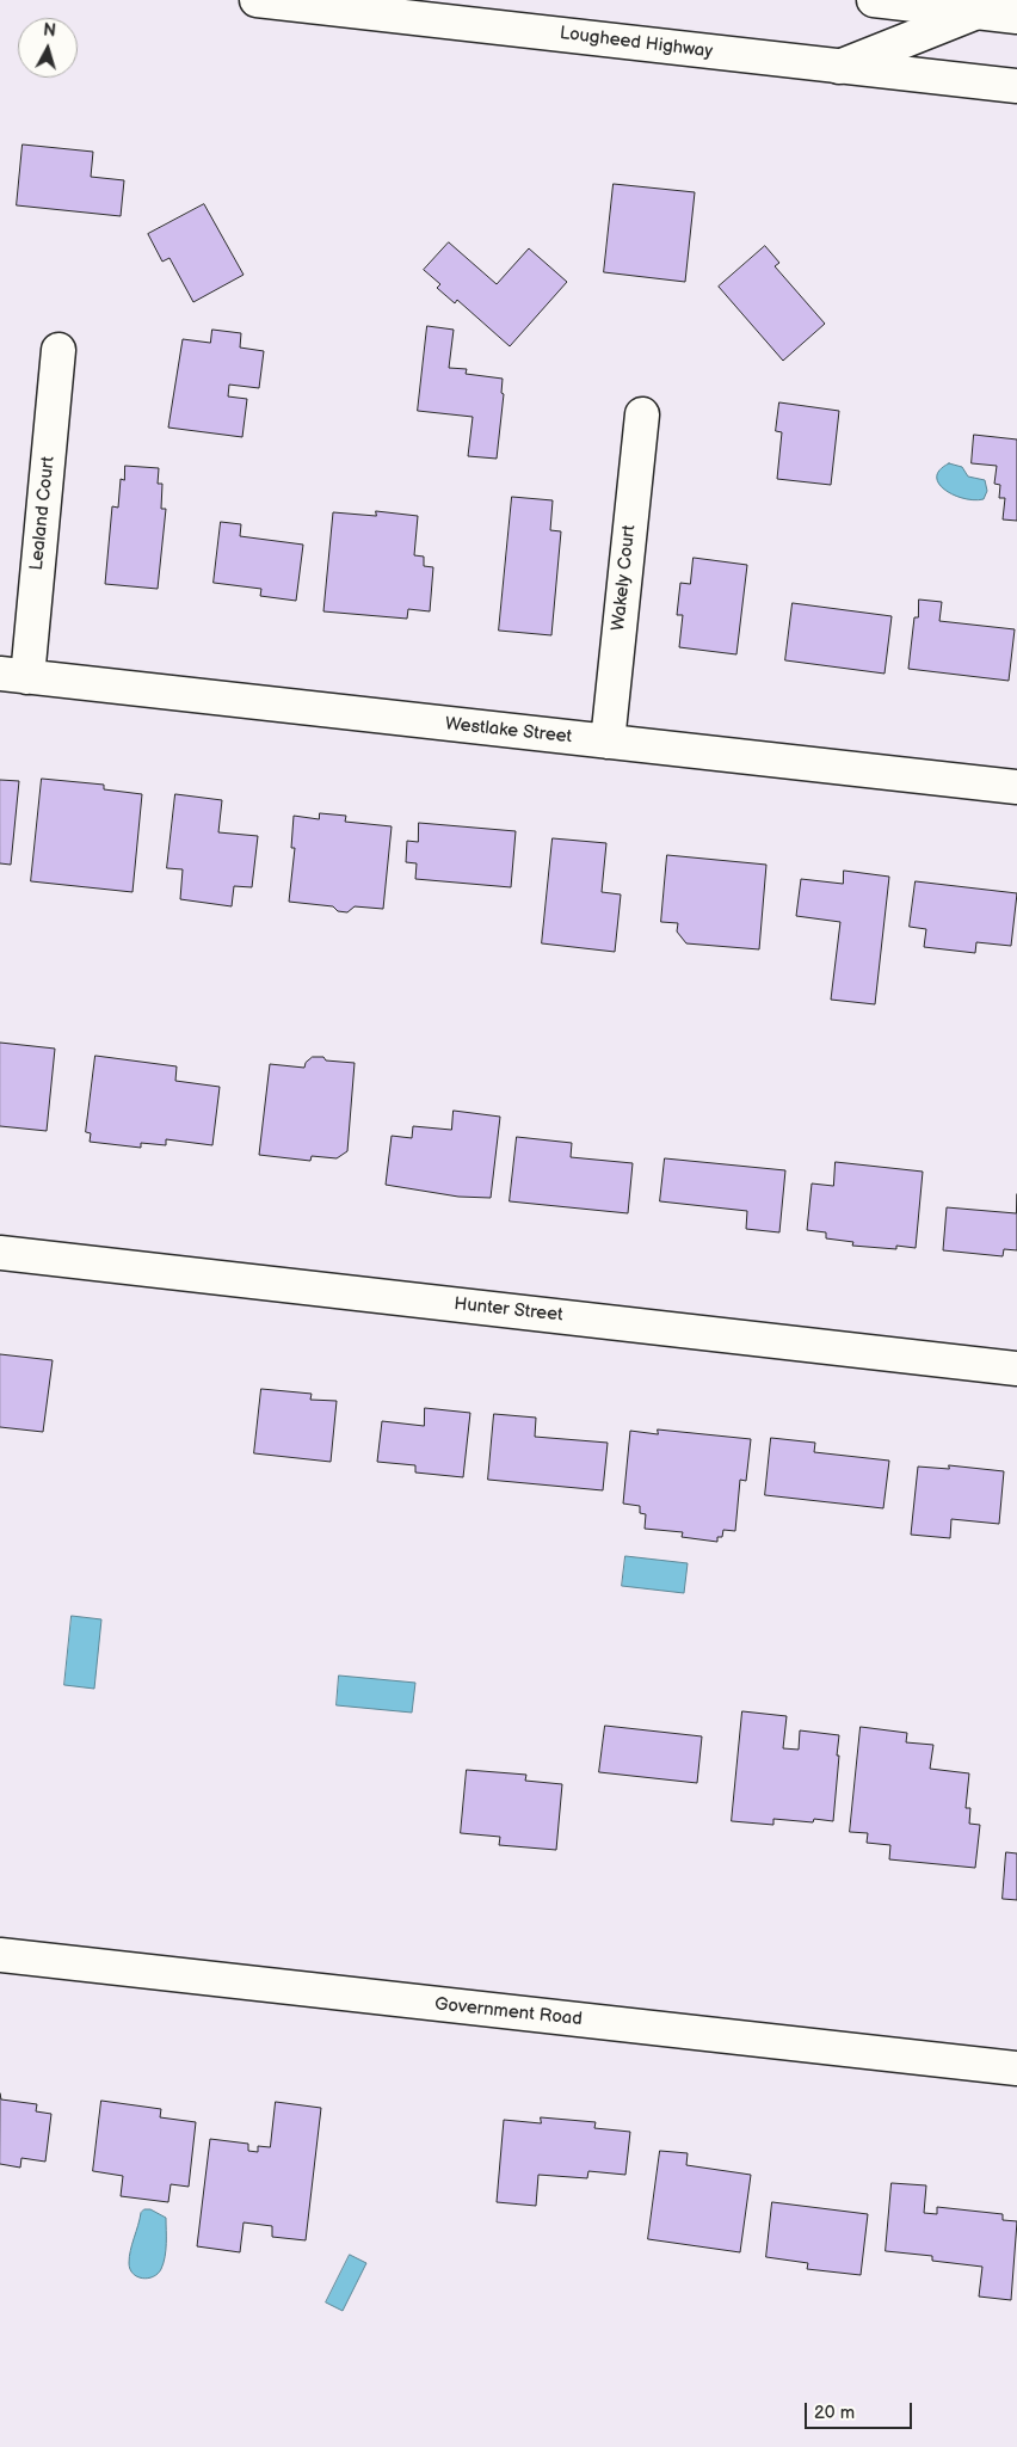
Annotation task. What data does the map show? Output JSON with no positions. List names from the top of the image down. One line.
{"streets":{"street":["Lougheed Highway","Lealand Court","Wakely Court","Westlake Street","Hunter Street","Government Road"]},"crossings":[["Lealand Court","Westlake Street"],["Wakely Court","Westlake Street"]],"scale_bar":"20 m","north":"top"}
